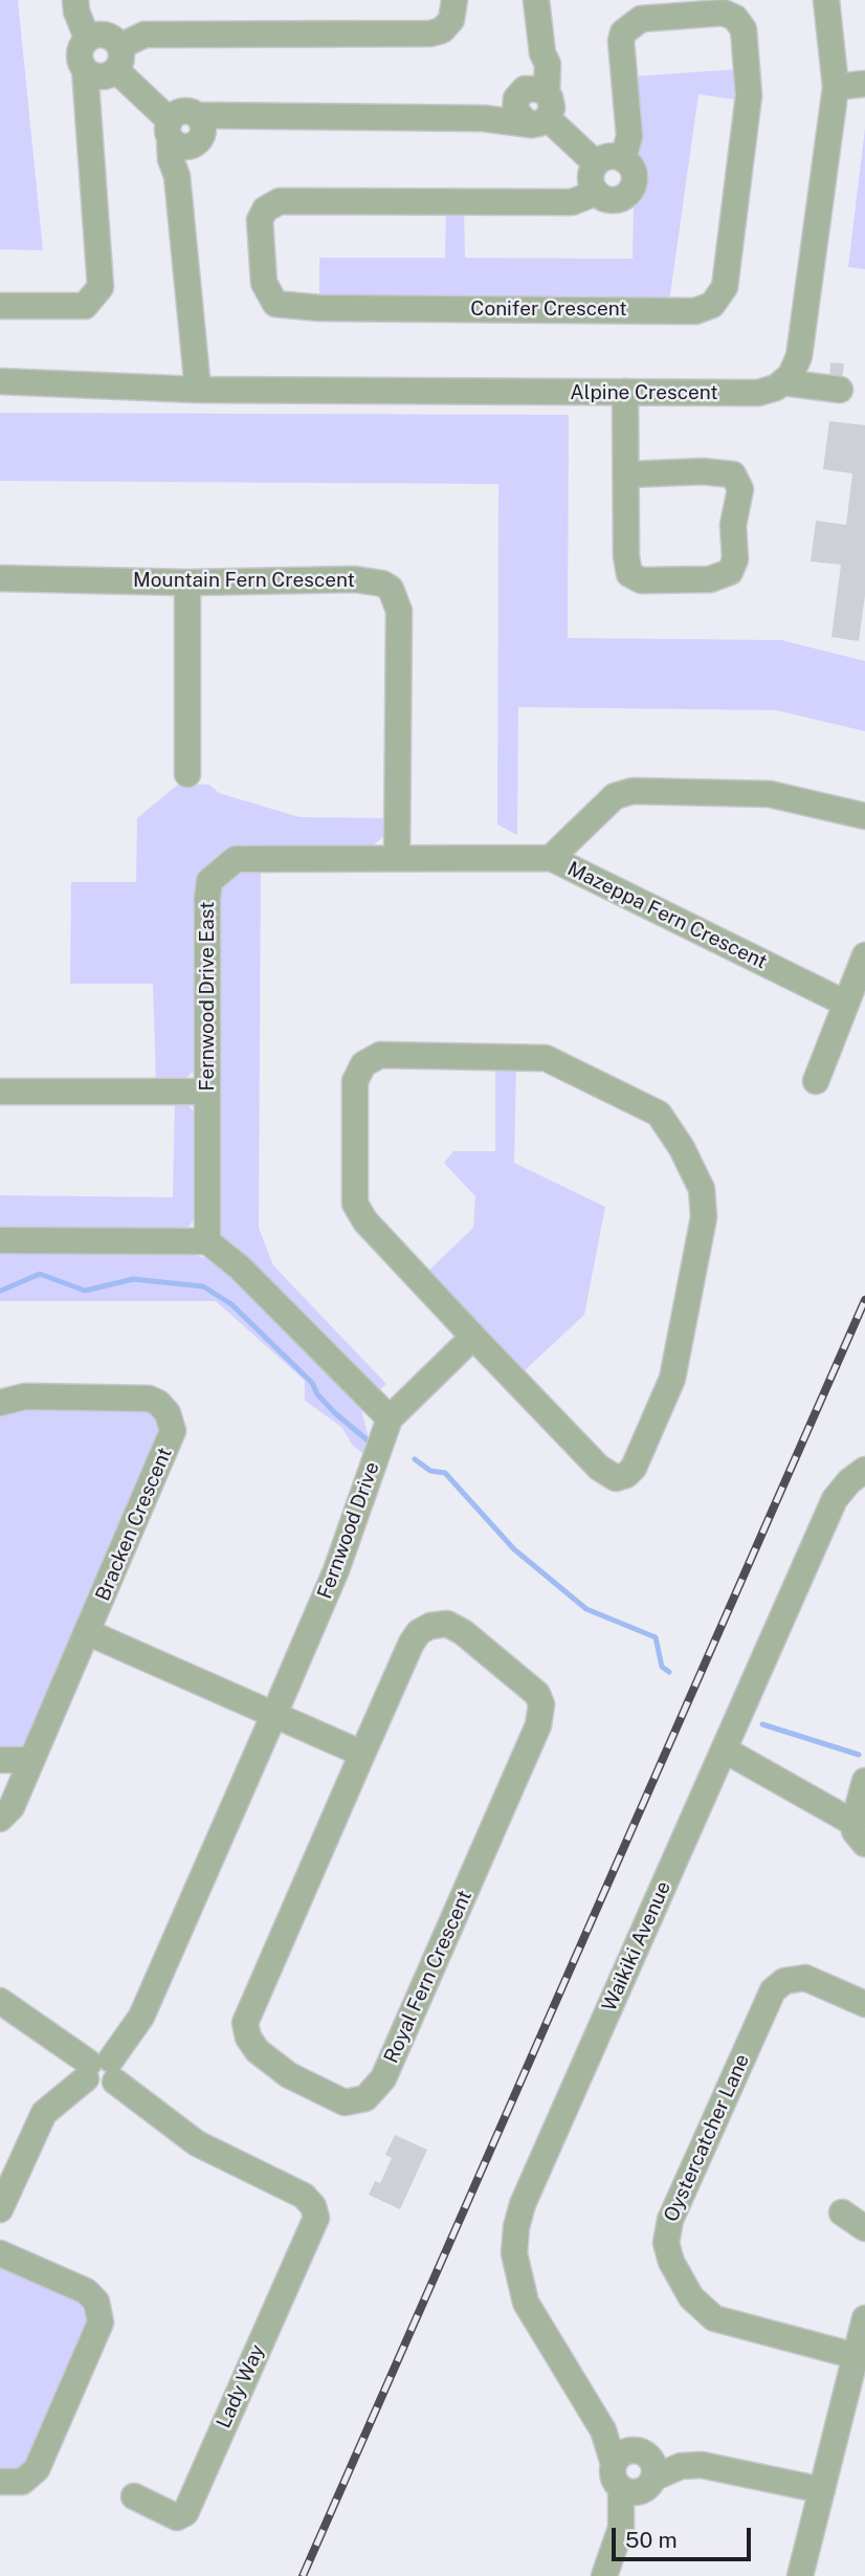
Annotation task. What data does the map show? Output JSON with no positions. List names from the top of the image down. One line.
{"streets":{"street":["Conifer Crescent","Alpine Crescent","Mountain Fern Crescent","Mazeppa Fern Crescent","Fernwood Drive East","Bracken Crescent","Fernwood Drive","Waikiki Avenue","Royal Fern Crescent","Oystercatcher Lane","Lady Way"]},"crossings":[["Mountain Fern Crescent","Fernwood Drive East"],["Mazeppa Fern Crescent","Fernwood Drive East"],["Fernwood Drive","Lady Way"]],"scale_bar":"50 m"}
